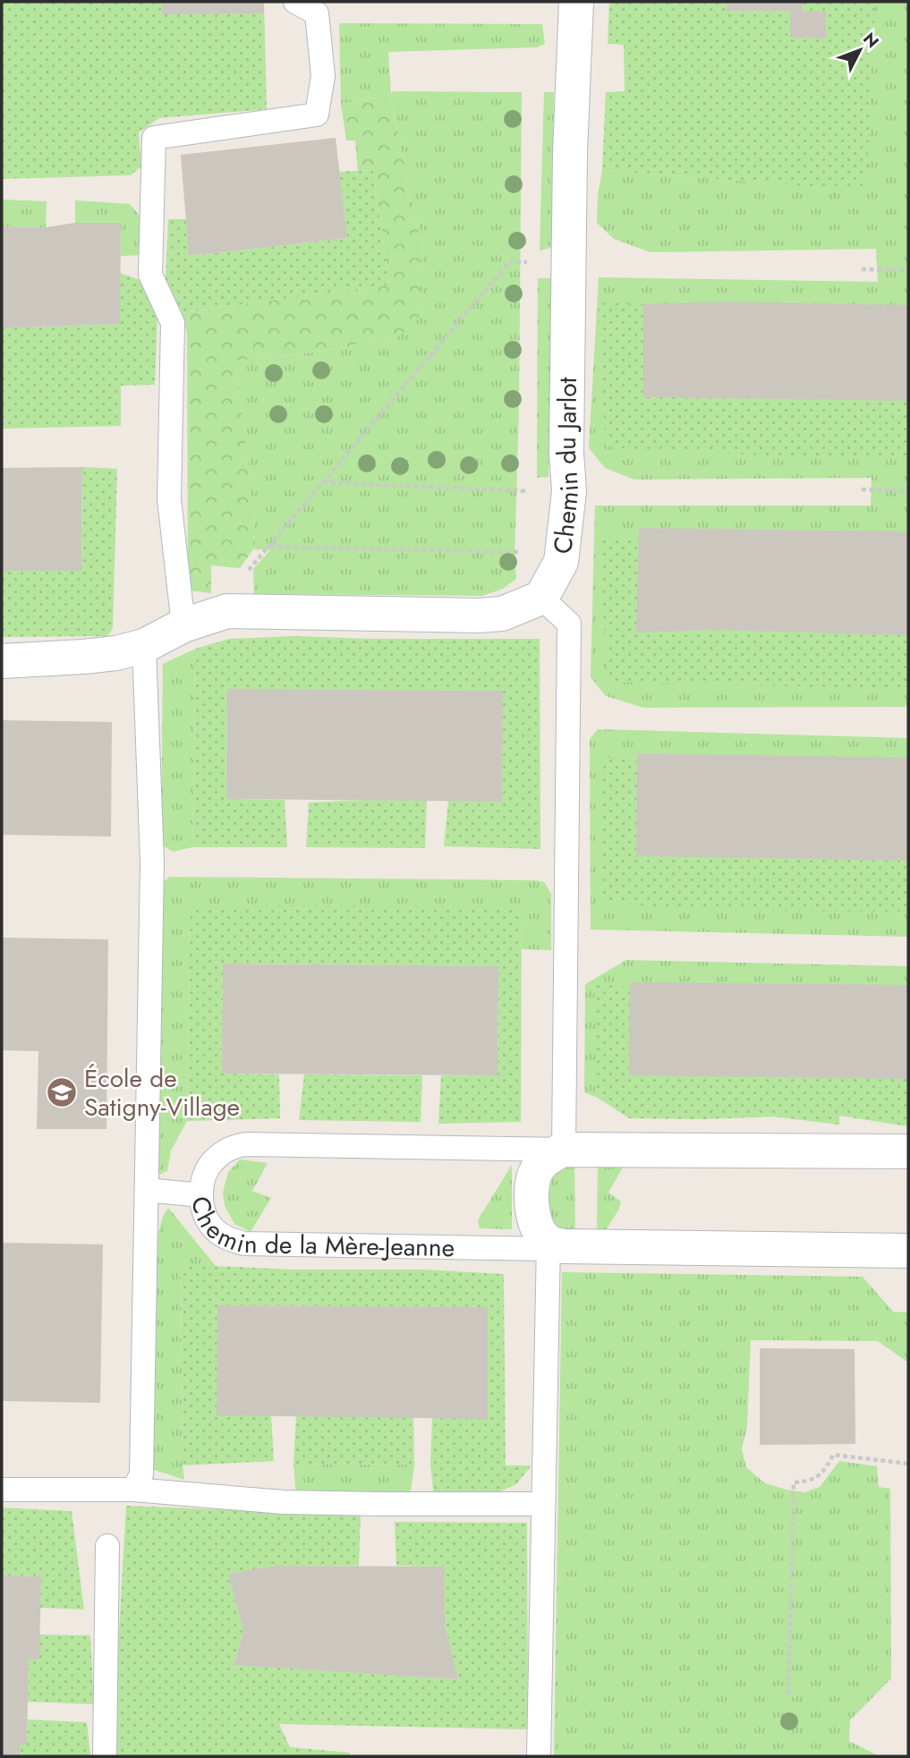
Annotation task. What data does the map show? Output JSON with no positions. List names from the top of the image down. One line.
{"streets":{"street":["Chemin du Jarlot","Chemin de la Mère-Jeanne"]},"places":{"school or university":["École de Satigny-Village"]},"north":"top right"}
